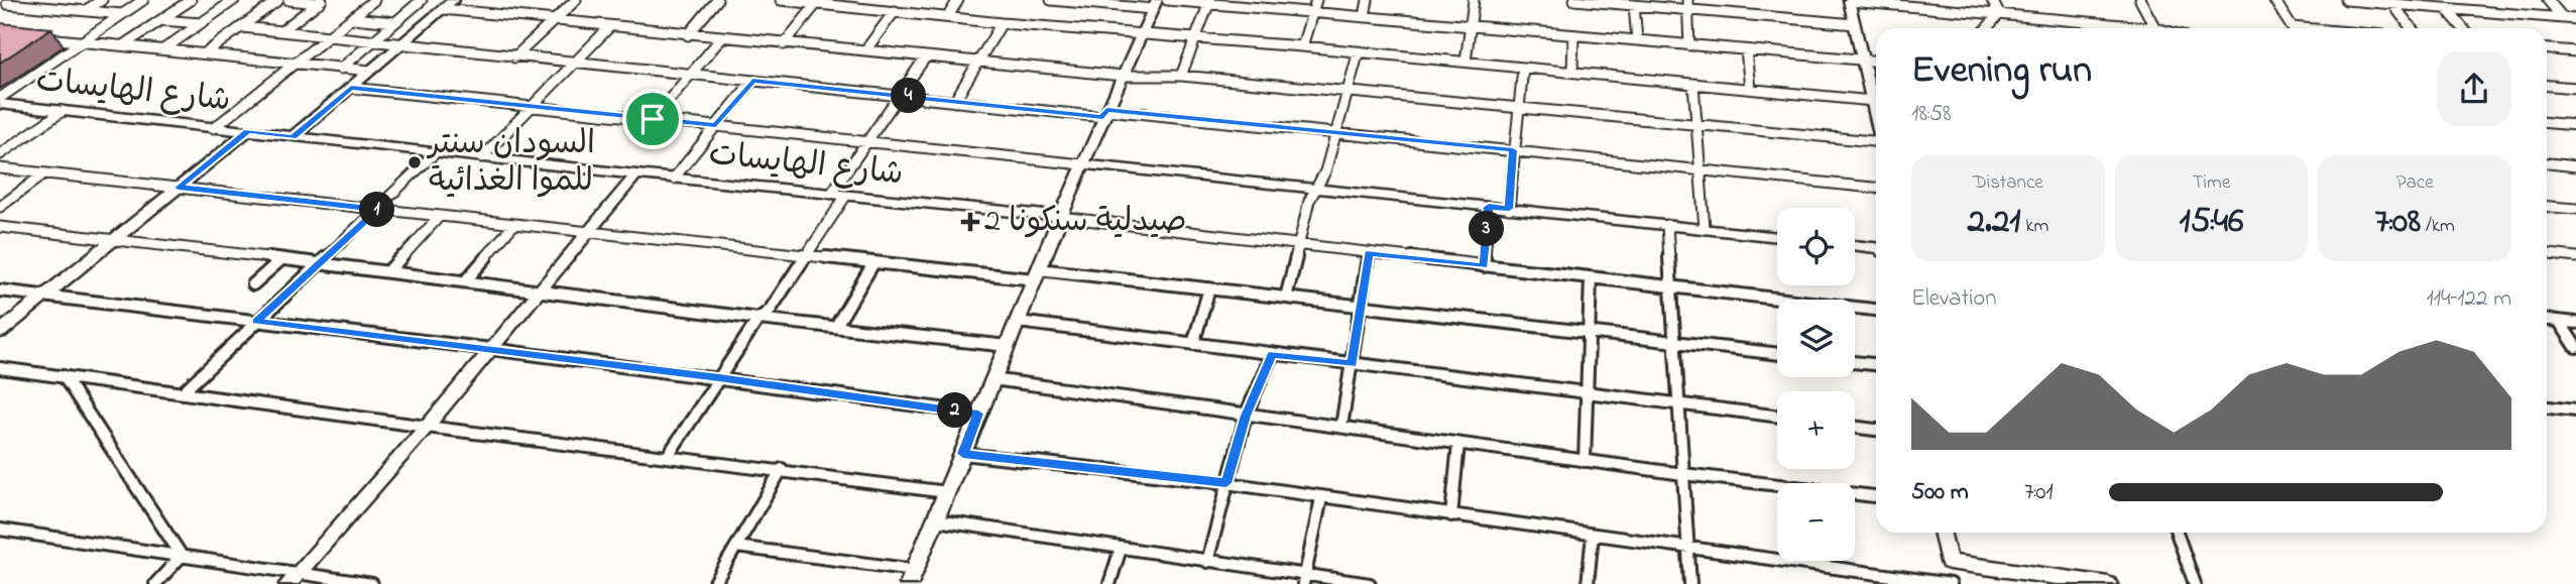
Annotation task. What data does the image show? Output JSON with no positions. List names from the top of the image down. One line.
{"streets":{"street":["شارع الهايسات"]},"places":{"other":["السودان سنتر للموا الغذائية"],"health":["صيدلية سنكونا 2"]},"page":{"heading":["Evening run","18:58"],"pins":["4","1","3","2"],"stats":[["Distance","2.21 km"],["Time","15:46"],["Pace","7:08 /km"]],"map_buttons":["+","−"],"chart":["Elevation","114–122 m"],"list":[{"name":"500 m","note":"7:01"}]}}
